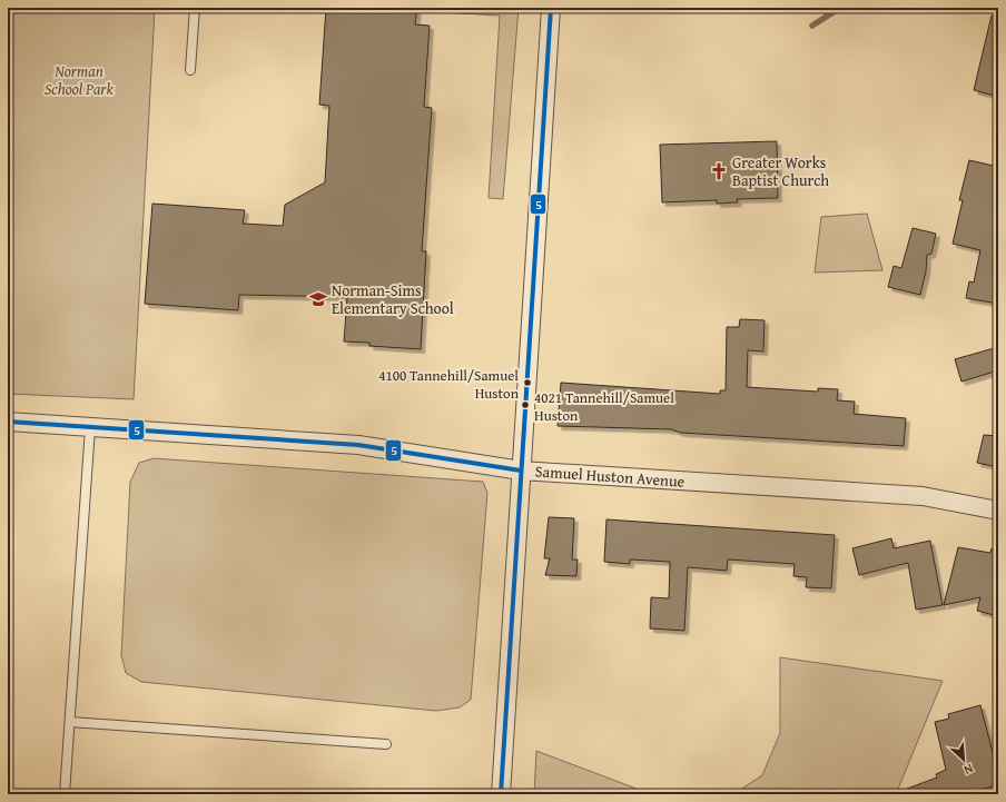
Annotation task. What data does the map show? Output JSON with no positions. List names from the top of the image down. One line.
{"streets":{"street":["Samuel Huston Avenue"]},"parks":["Norman School Park"],"places":{"church":["Greater Works Baptist Church"],"school or university":["Norman-Sims Elementary School"],"other":["4100 Tannehill/Samuel Huston","4021 Tannehill/Samuel Huston"]},"lines":["transit line 5"],"north":"bottom right"}
